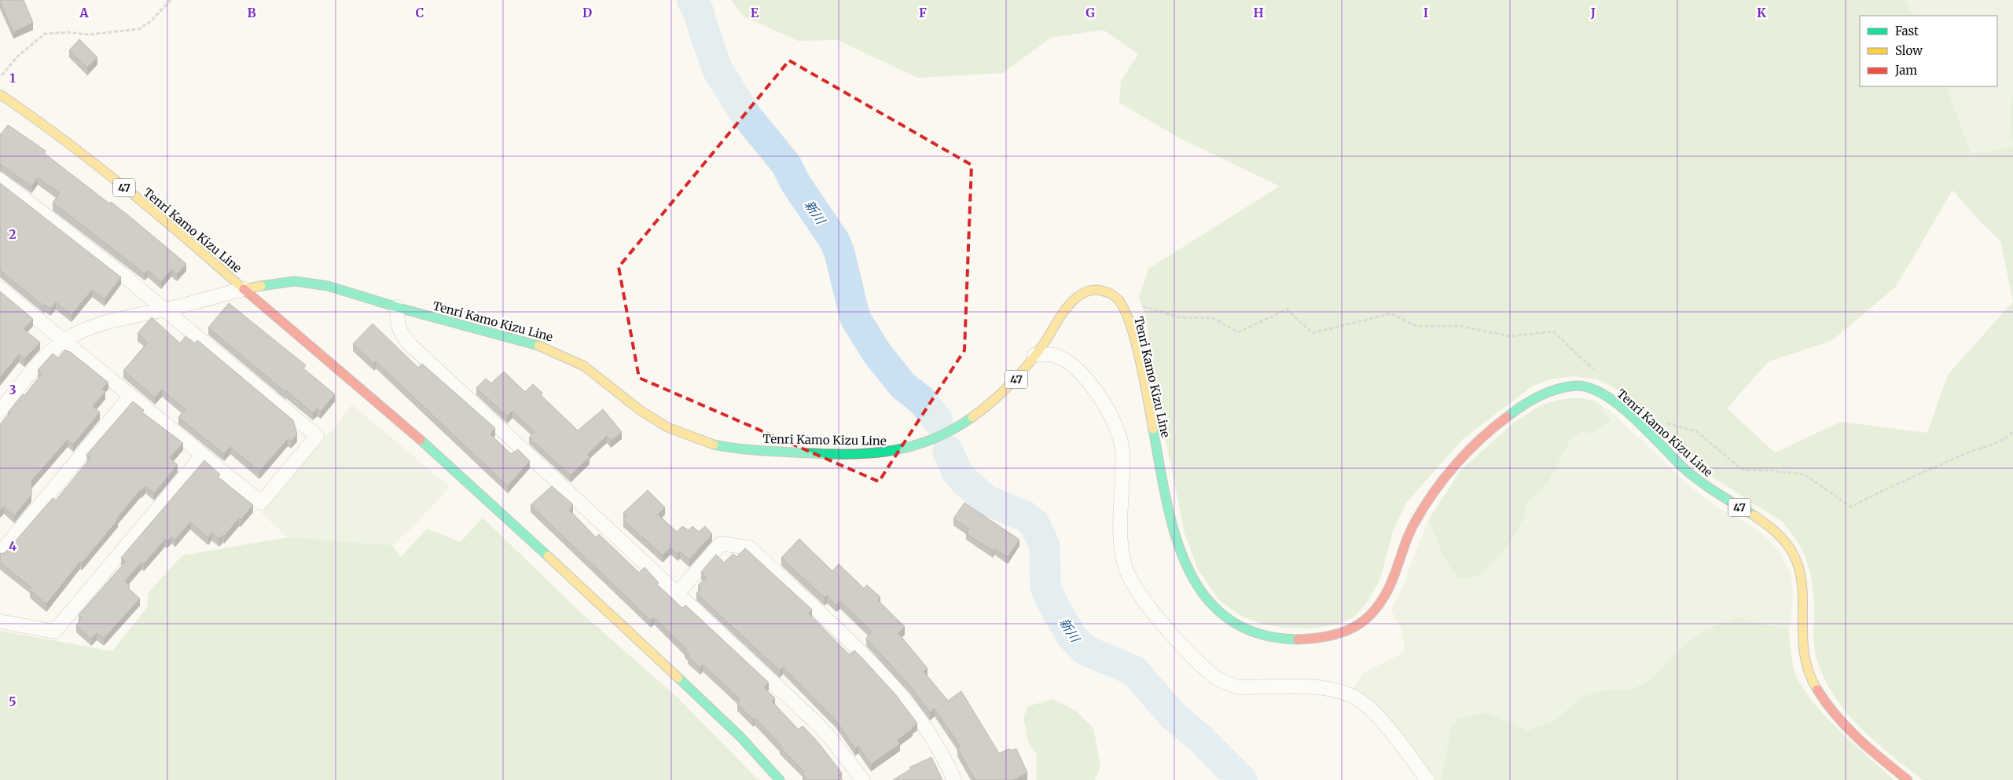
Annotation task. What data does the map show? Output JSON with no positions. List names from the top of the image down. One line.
{"streets":{"main road":["47","Tenri Kamo Kizu Line"]},"water":["新川"],"legend":["Fast","Slow","Jam"],"grid":{"columns":["A","B","C","D","E","F","G","H","I","J","K"],"rows":["1","2","3","4","5"]}}
